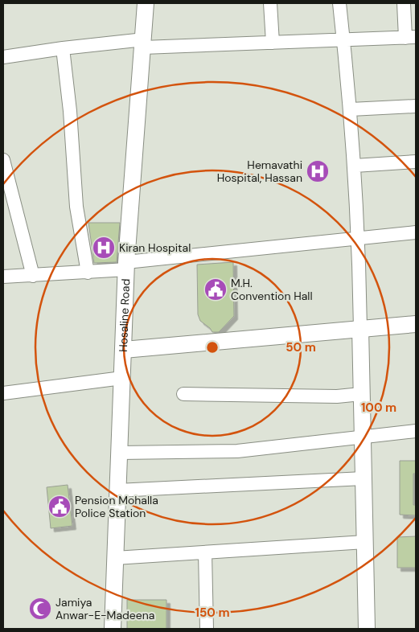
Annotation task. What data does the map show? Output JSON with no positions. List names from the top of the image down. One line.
{"streets":{"street":["Hosaline Road"]},"places":{"hospital":["Hemavathi Hospital, Hassan","Kiran Hospital"],"public building":["M.H. Convention Hall","Pension Mohalla Police Station"],"mosque":["Jamiya Anwar-E-Madeena"]},"rings":["50 m","100 m","150 m"]}
